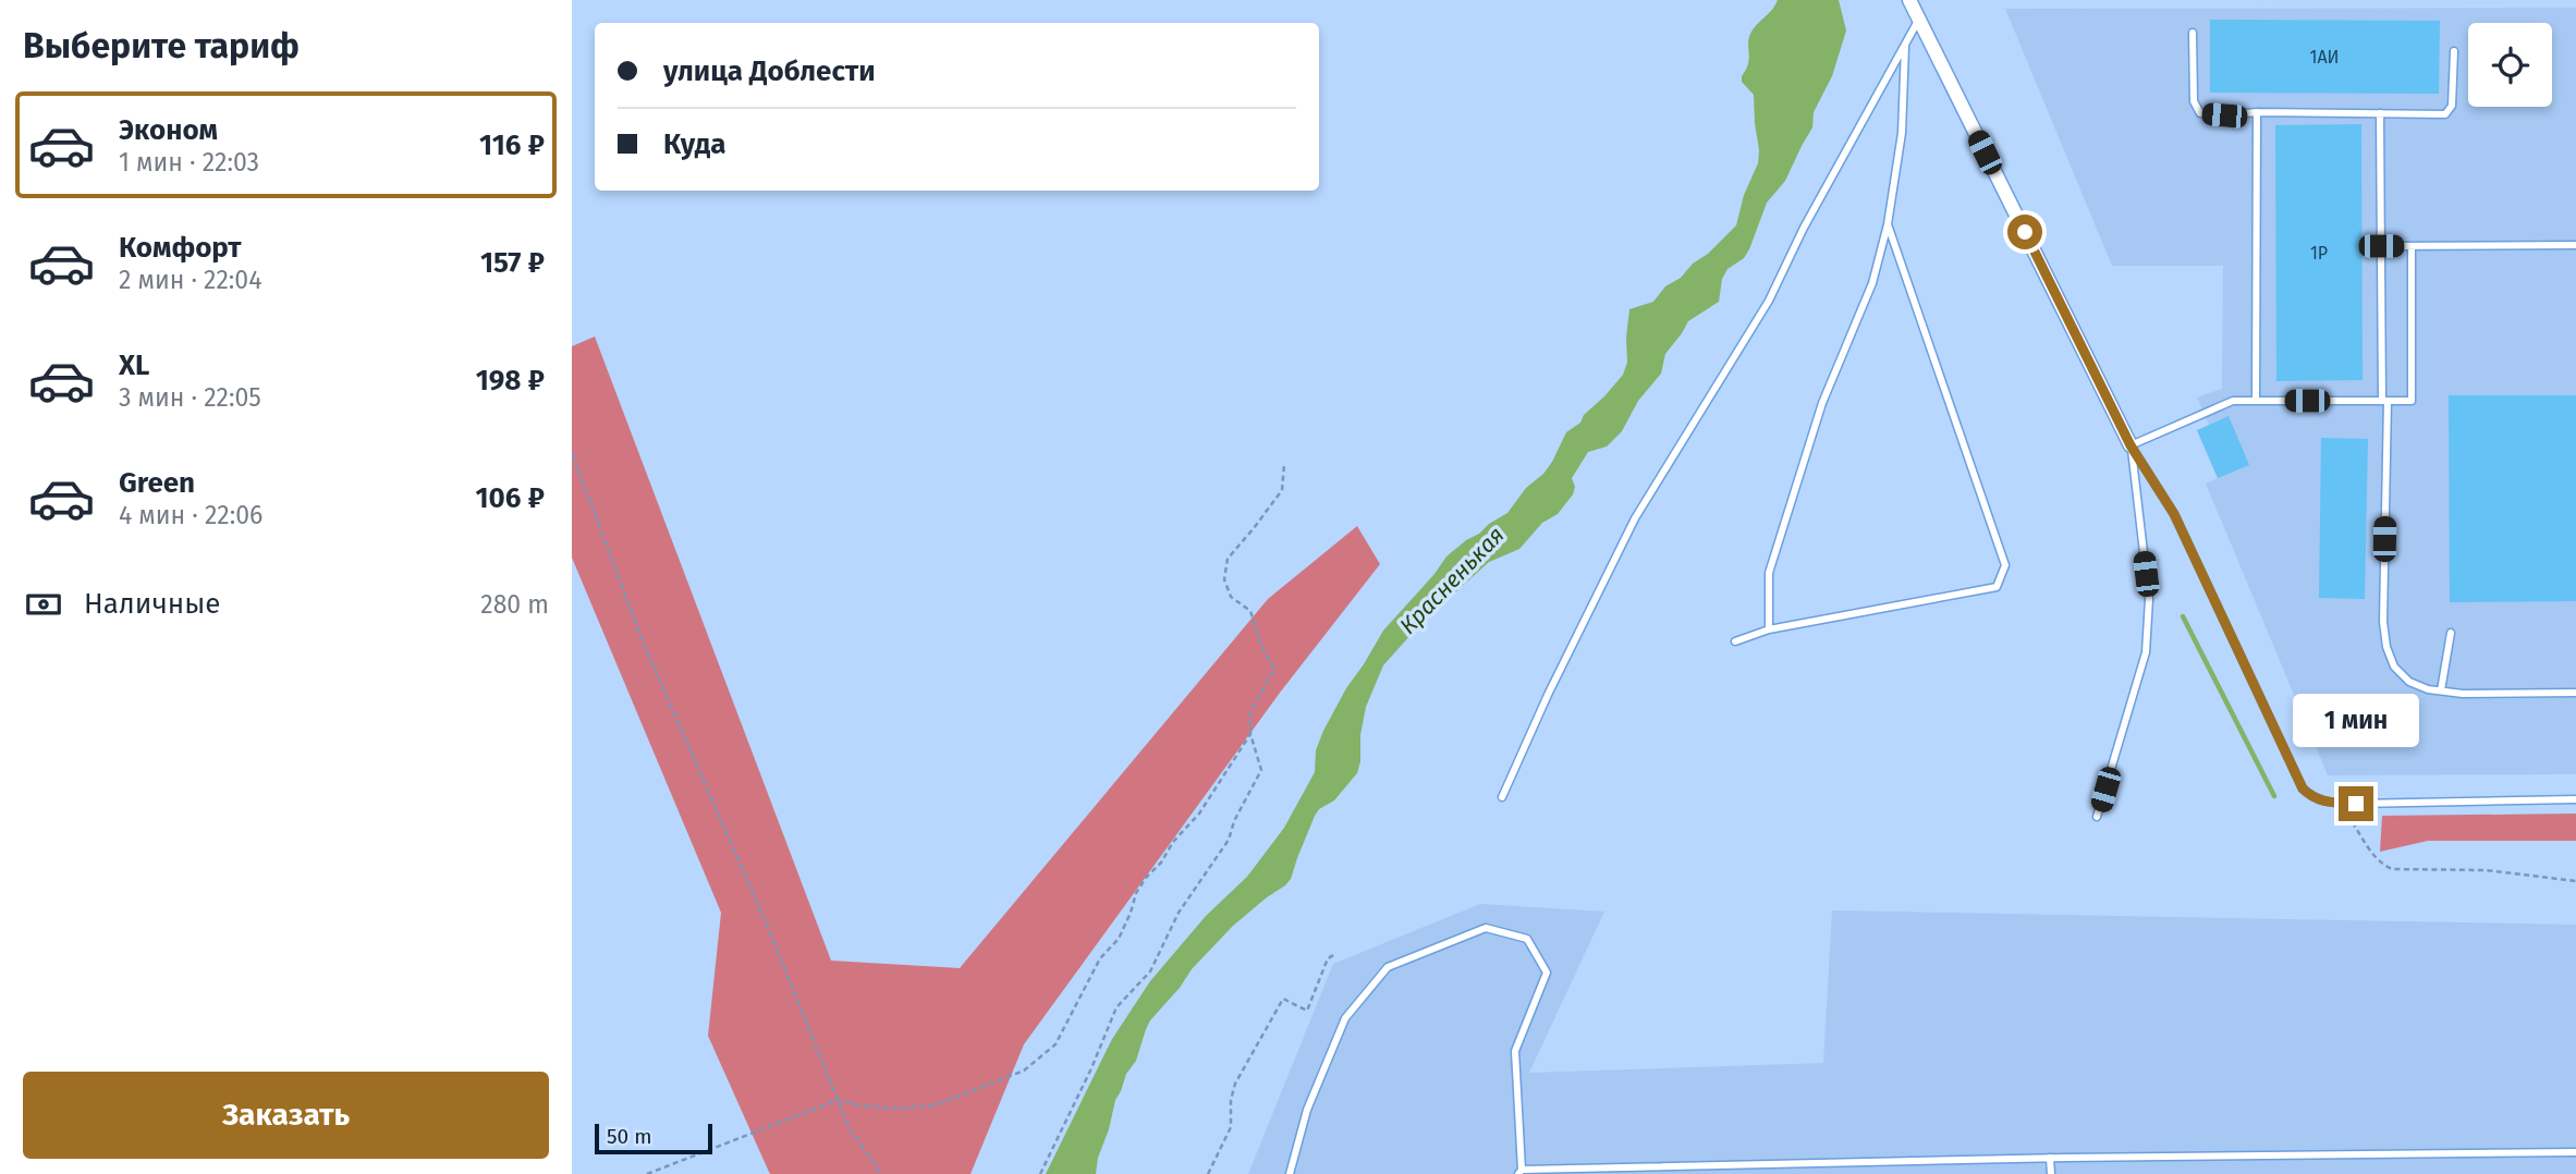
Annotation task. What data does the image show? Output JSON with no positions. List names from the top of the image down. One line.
{"water":["Красненькая"],"house_numbers":["1АИ","1Р"],"scale_bar":"50 m","page":{"heading":"Выберите тариф","banner":["улица Доблести","Куда"],"list":[{"name":"Эконом","note":"1 мин · 22:03","value":"116 ₽"},{"name":"Комфорт","note":"2 мин · 22:04","value":"157 ₽"},{"name":"XL","note":"3 мин · 22:05","value":"198 ₽"},{"name":"Green","note":"4 мин · 22:06","value":"106 ₽"}],"pay":["Наличные","280 m"],"bubble":"1 мин","buttons":"Заказать","scale":"50 m"}}
